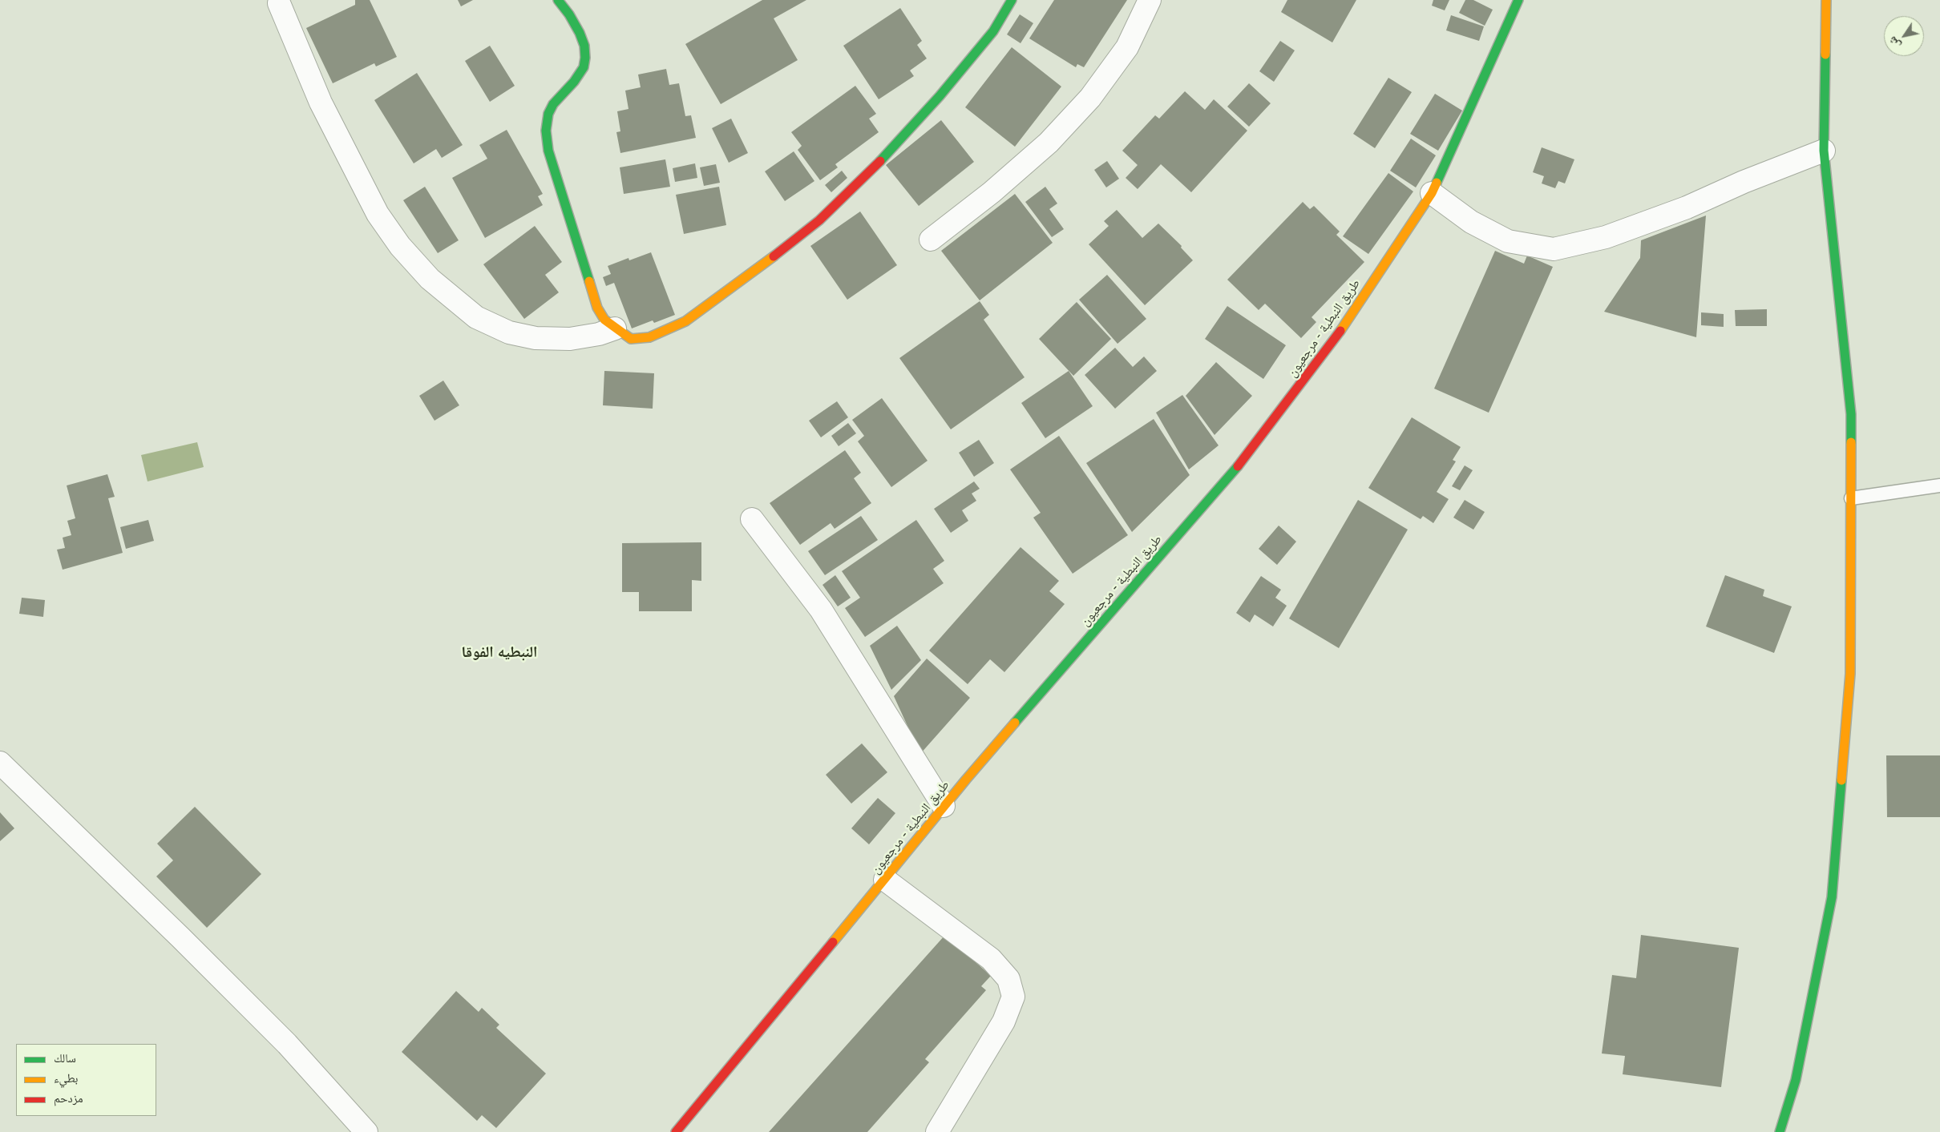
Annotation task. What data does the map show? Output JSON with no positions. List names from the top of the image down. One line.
{"streets":{"street":["طريق النبطية - مرجعيون"]},"districts":["النبطيه الفوقا"],"legend":["سالك","بطيء","مزدحم"],"north":"bottom left"}
